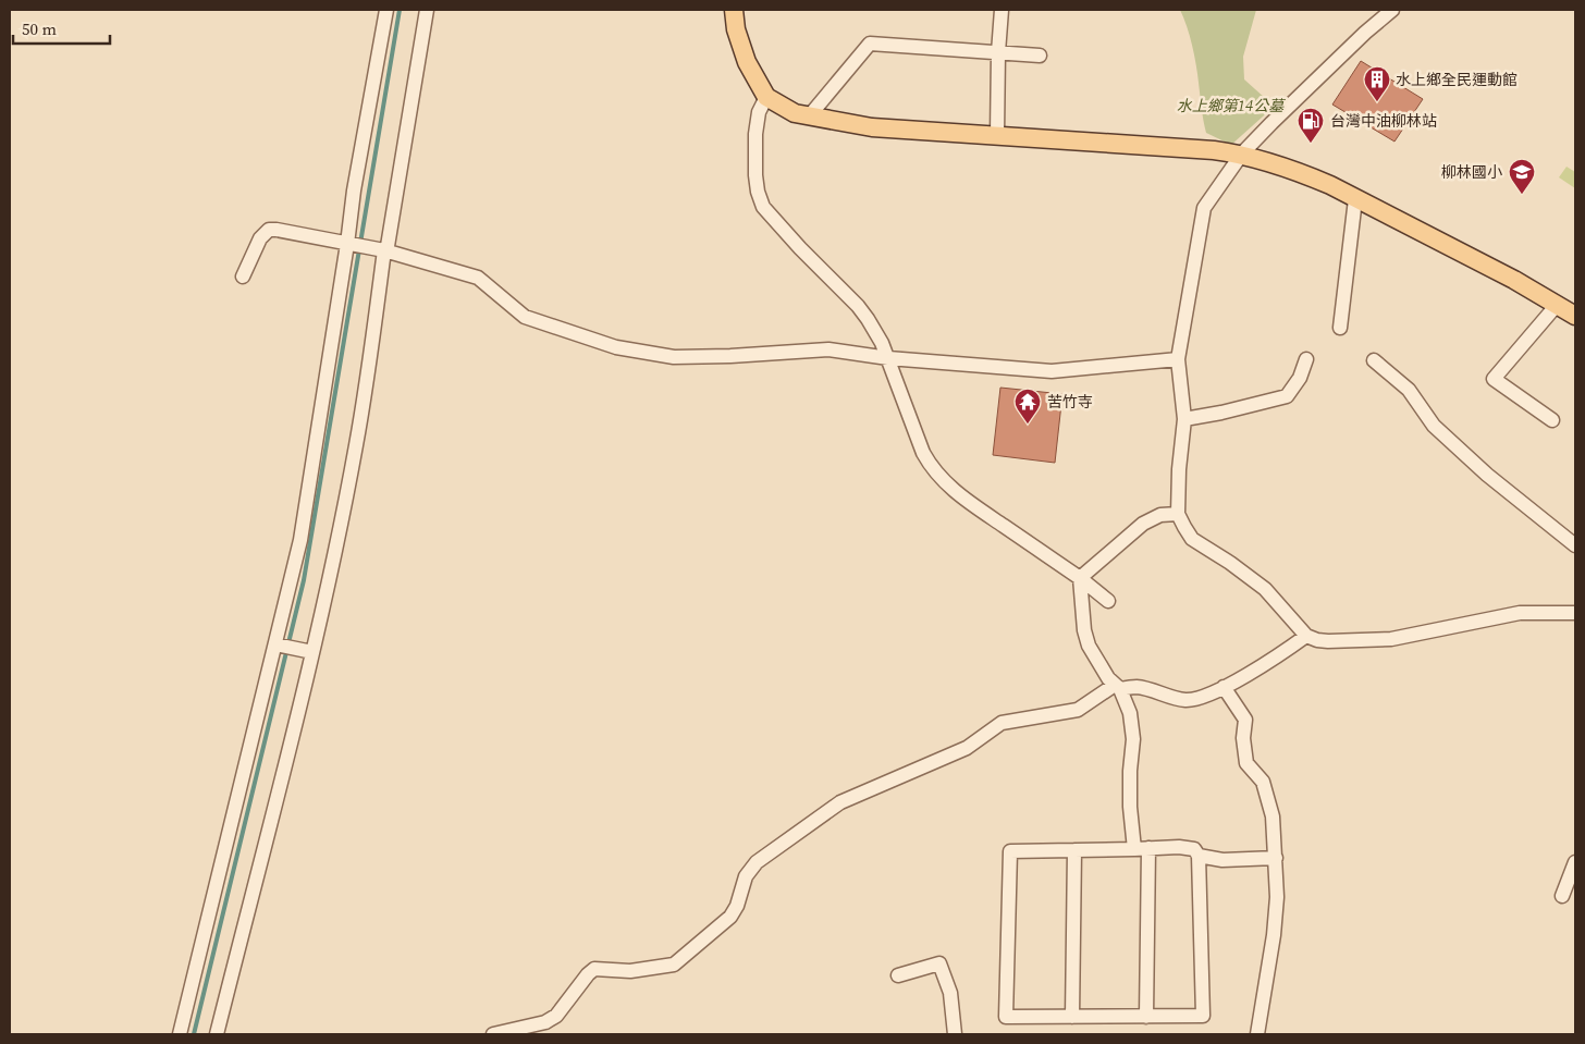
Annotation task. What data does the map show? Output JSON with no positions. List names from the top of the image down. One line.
{"parks":["水上鄉第14公墓"],"places":{"building":["水上鄉全民運動館"],"fuel station":["台灣中油柳林站"],"school or university":["柳林國小"],"temple":["苦竹寺"]},"scale_bar":"50 m"}
